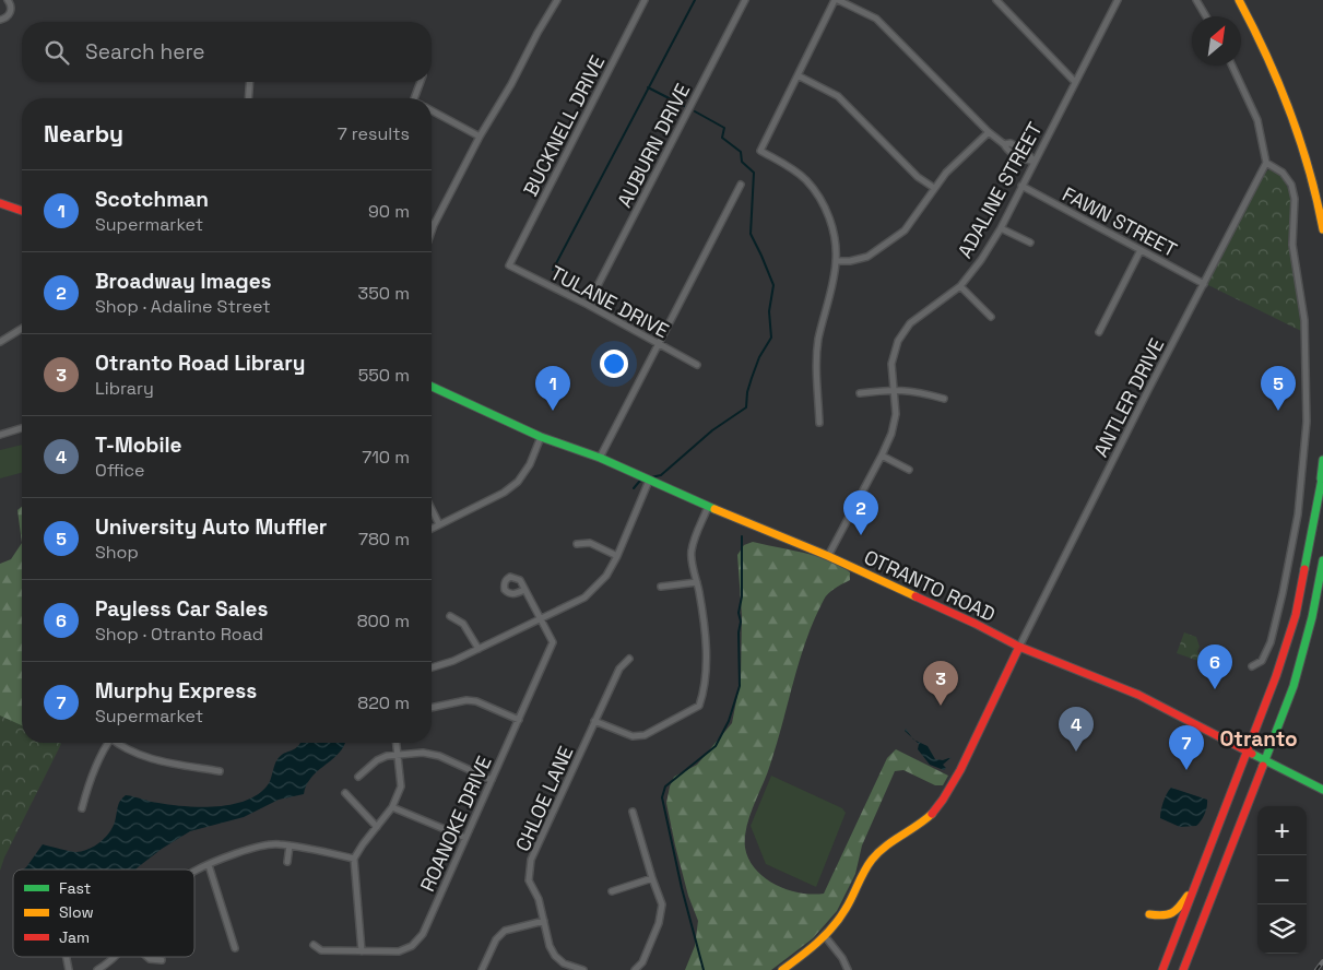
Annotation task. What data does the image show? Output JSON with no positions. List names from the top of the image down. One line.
{"streets":{"main road":["OTRANTO ROAD"],"street":["BUCKNELL DRIVE","AUBURN DRIVE","ADALINE STREET","FAWN STREET","TULANE DRIVE","ANTLER DRIVE","CHLOE LANE","ROANOKE DRIVE"]},"crossings":[["BUCKNELL DRIVE","TULANE DRIVE"],["AUBURN DRIVE","TULANE DRIVE"],["ADALINE STREET","FAWN STREET"],["ADALINE STREET","OTRANTO ROAD"],["FAWN STREET","ANTLER DRIVE"],["ANTLER DRIVE","OTRANTO ROAD"]],"districts":["Otranto"],"legend":["Fast","Slow","Jam"],"north":"top right","page":{"search":"Search here","heading":["Nearby","7 results"],"list":[{"mark":"1","name":"Scotchman","note":"Supermarket","value":"90 m"},{"mark":"2","name":"Broadway Images","note":"Shop · Adaline Street","value":"350 m"},{"mark":"3","name":"Otranto Road Library","note":"Library","value":"550 m"},{"mark":"4","name":"T-Mobile","note":"Office","value":"710 m"},{"mark":"5","name":"University Auto Muffler","note":"Shop","value":"780 m"},{"mark":"6","name":"Payless Car Sales","note":"Shop · Otranto Road","value":"800 m"},{"mark":"7","name":"Murphy Express","note":"Supermarket","value":"820 m"}],"pins":["1","5","2","6","3","4","7"],"map_buttons":["+","−"]}}
